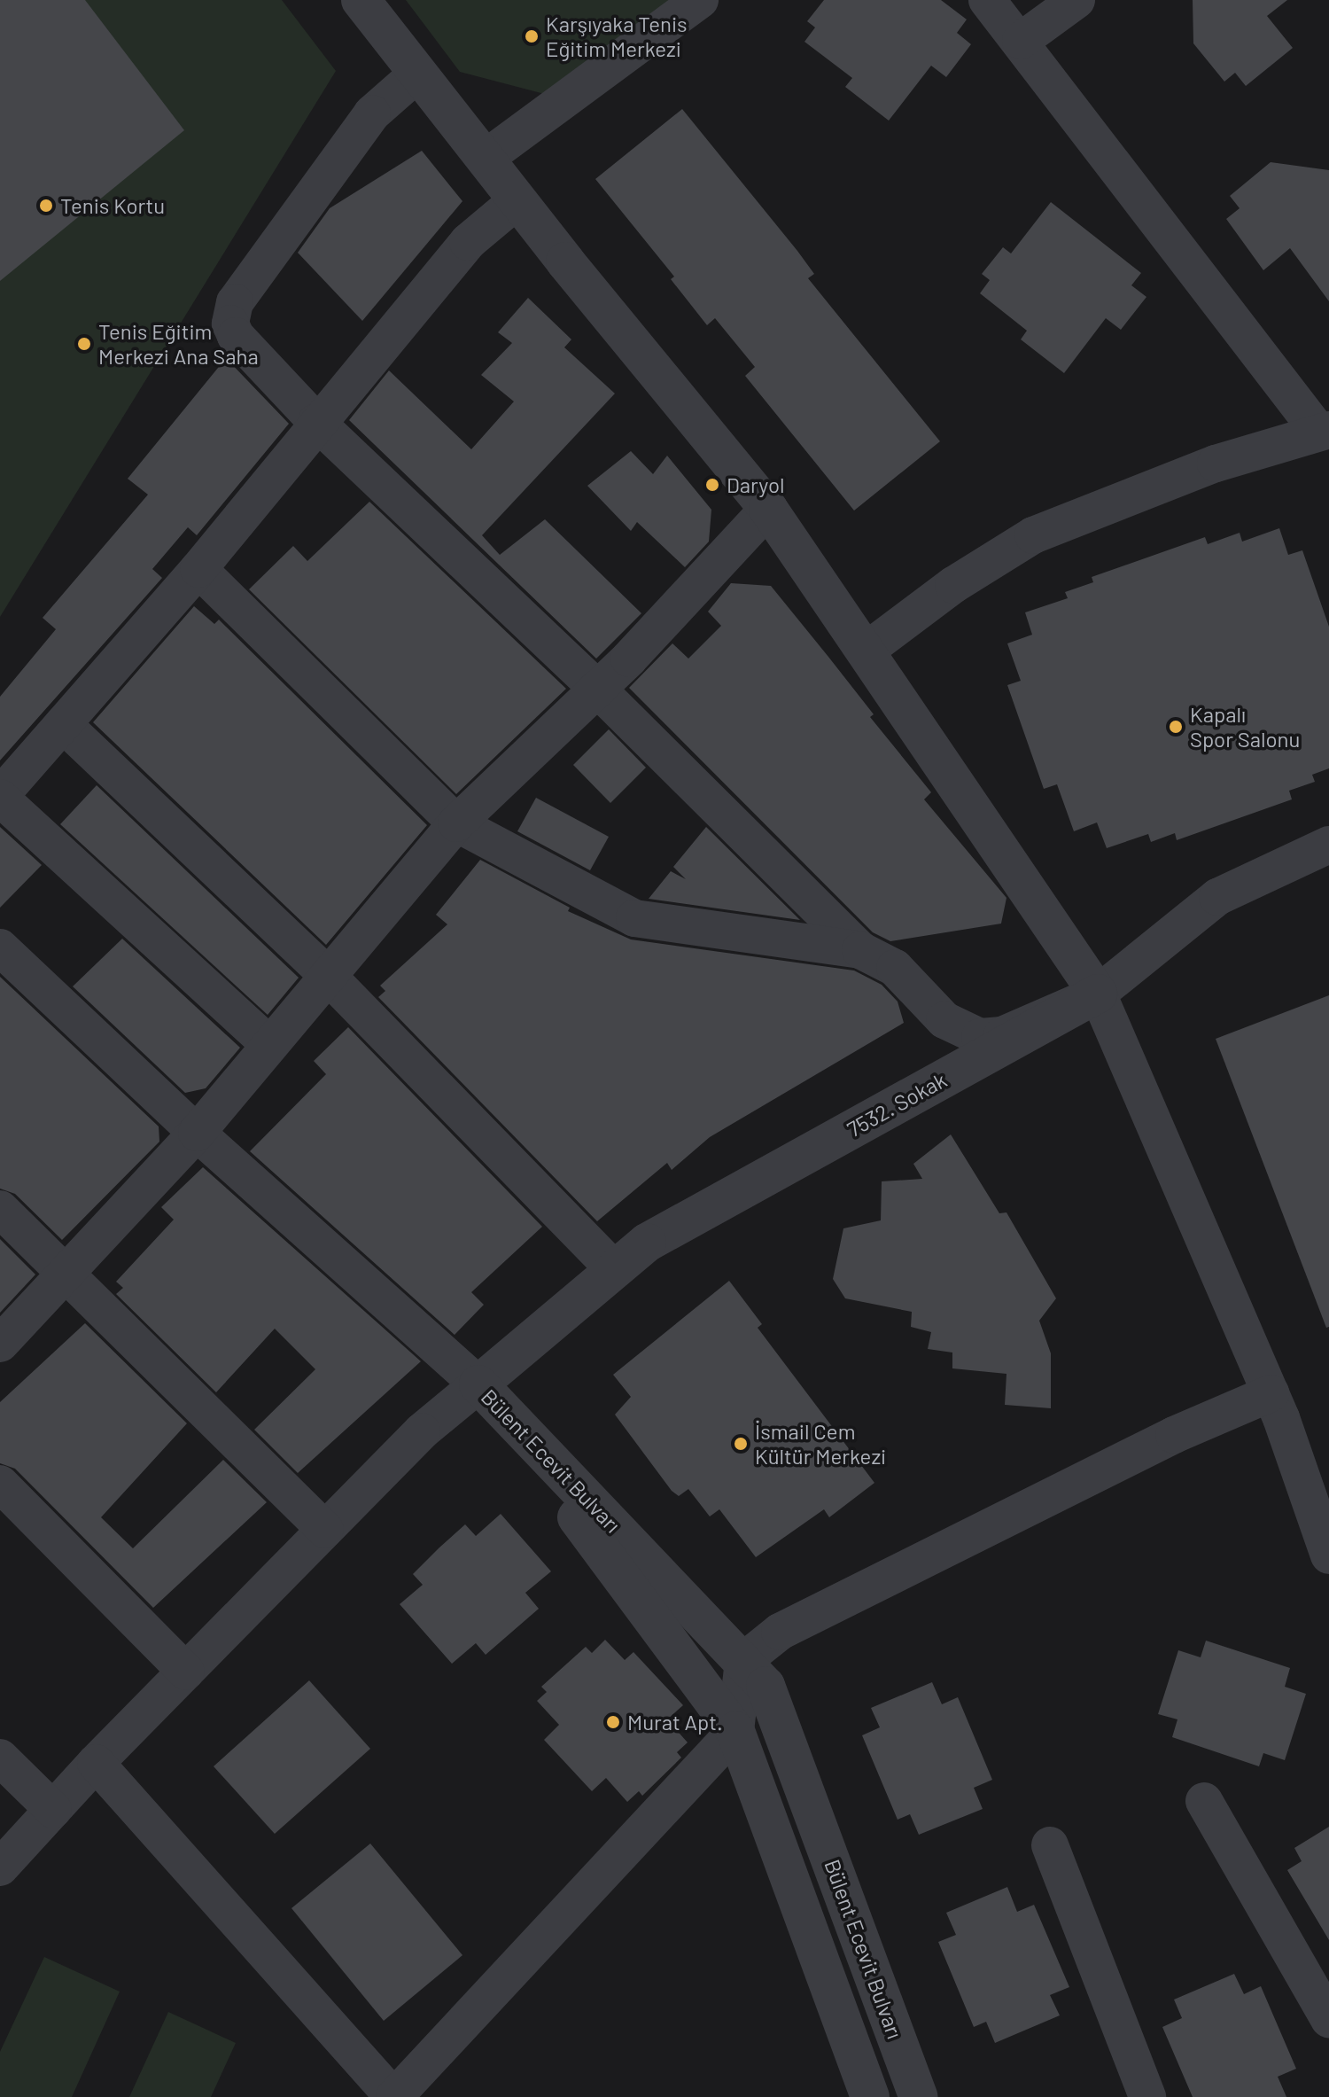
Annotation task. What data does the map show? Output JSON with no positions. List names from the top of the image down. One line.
{"streets":{"street":["7532. Sokak","Bülent Ecevit Bulvarı"]},"crossings":[["7532. Sokak","Bülent Ecevit Bulvarı"]],"places":["Karşıyaka Tenis Eğitim Merkezi","Tenis Kortu","Tenis Eğitim Merkezi Ana Saha","Daryol","Kapalı Spor Salonu","İsmail Cem Kültür Merkezi","Murat Apt."]}
